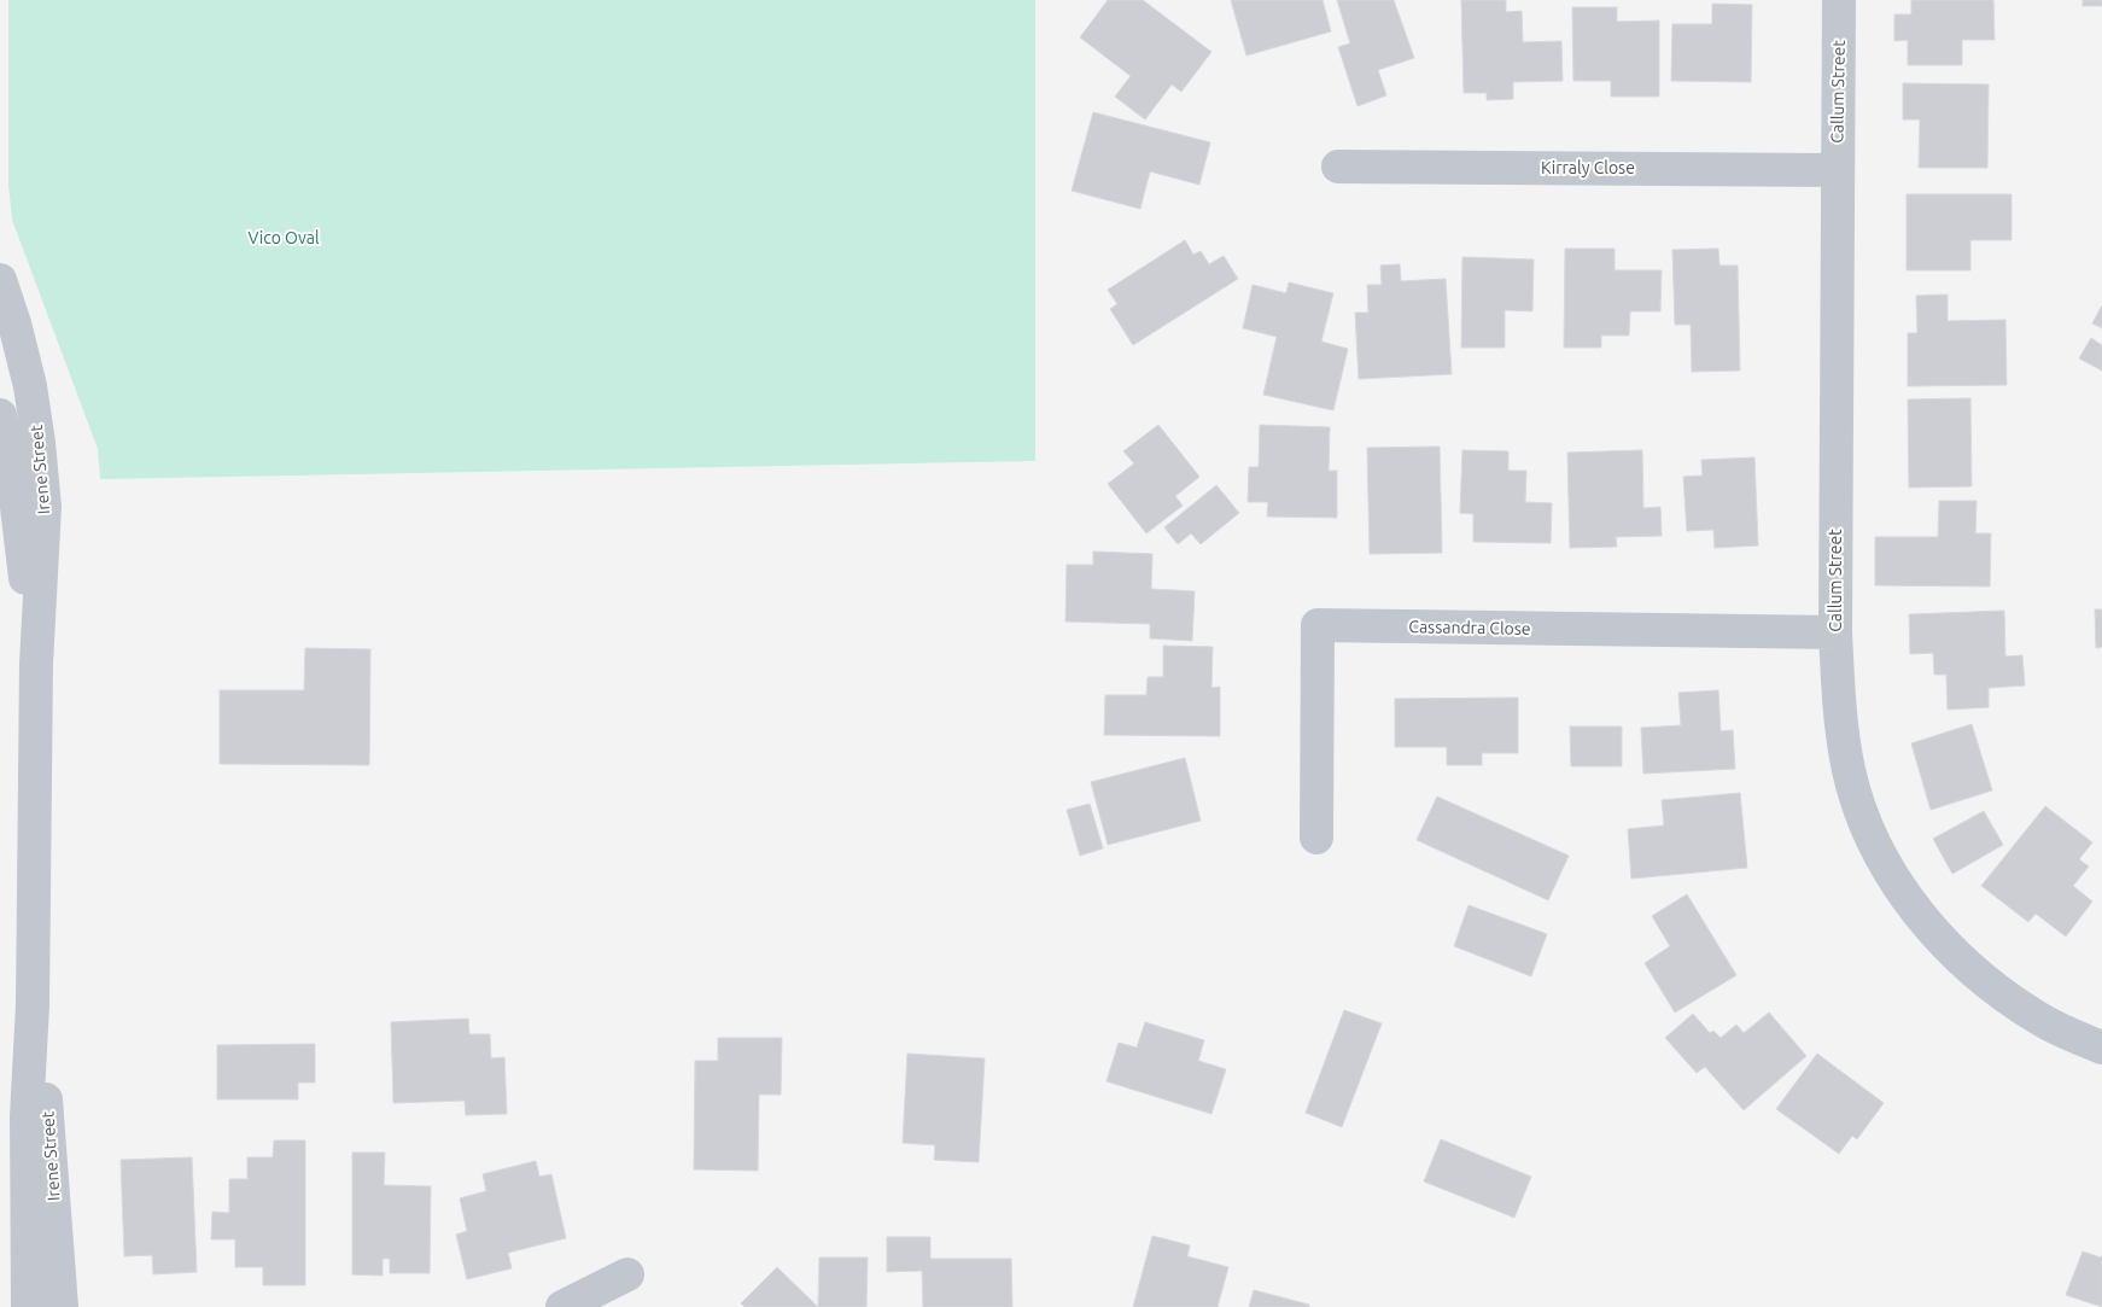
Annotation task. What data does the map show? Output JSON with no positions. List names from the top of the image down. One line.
{"streets":{"street":["Callum Street","Kirraly Close","Irene Street","Cassandra Close"]},"crossings":[["Callum Street","Kirraly Close"],["Callum Street","Cassandra Close"]],"parks":["Vico Oval"]}
